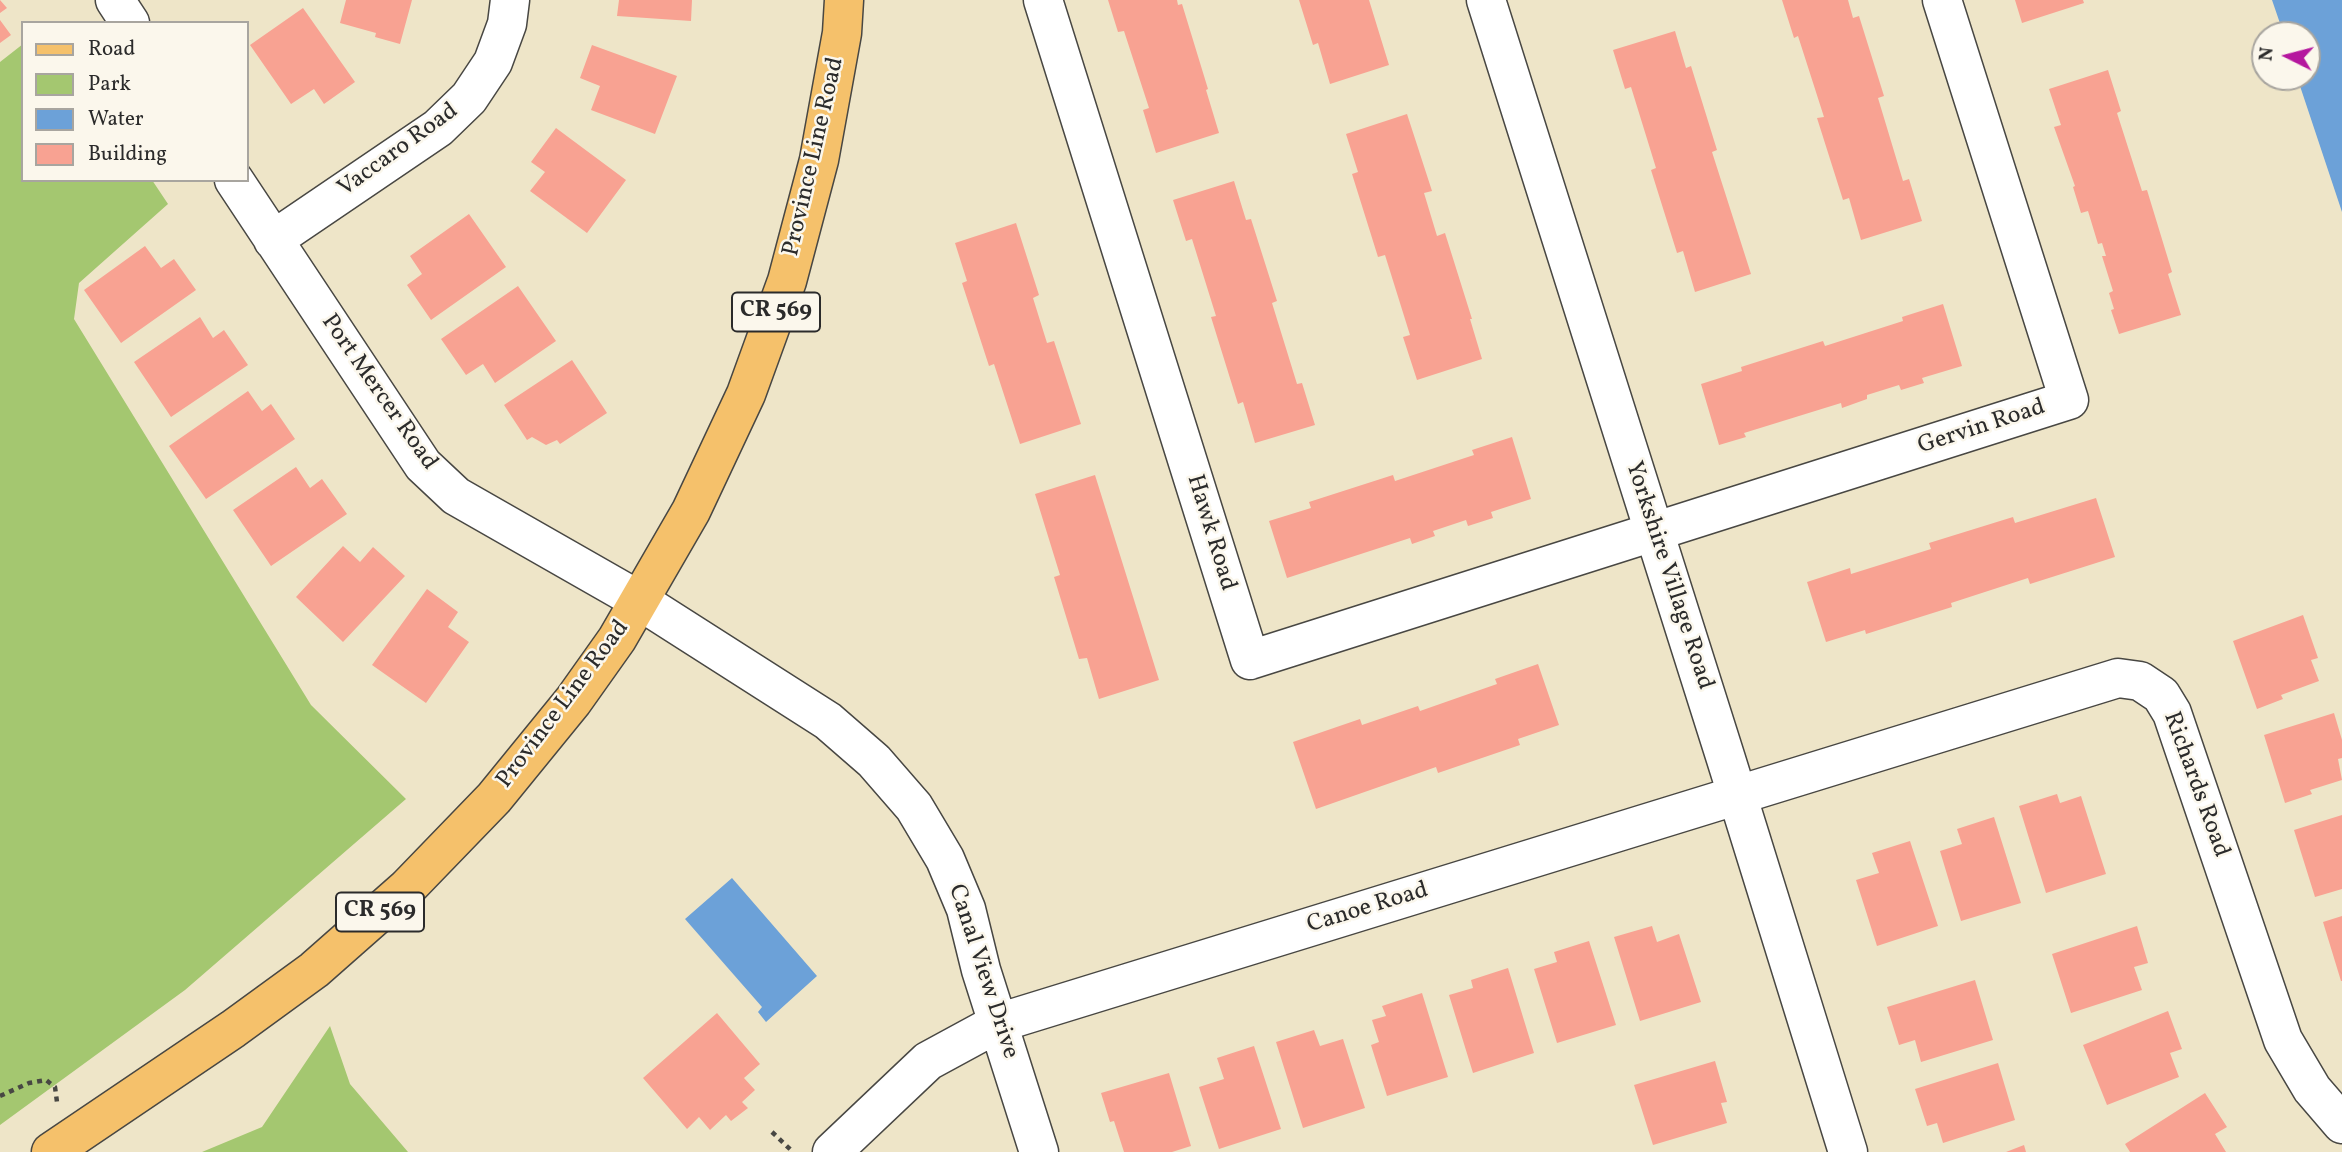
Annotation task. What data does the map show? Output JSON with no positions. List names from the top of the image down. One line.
{"streets":{"main road":["Province Line Road","CR 569"],"street":["Vaccaro Road","Port Mercer Road","Gervin Road","Hawk Road","Yorkshire Village Road","Richards Road","Canoe Road","Canal View Drive"]},"crossings":[["Vaccaro Road","Port Mercer Road"],["Province Line Road","Port Mercer Road"],["Province Line Road","Canal View Drive"],["Port Mercer Road","Canal View Drive"],["Gervin Road","Hawk Road"],["Gervin Road","Yorkshire Village Road"],["Hawk Road","Yorkshire Village Road"],["Yorkshire Village Road","Richards Road"],["Yorkshire Village Road","Canoe Road"],["Richards Road","Canoe Road"],["Canoe Road","Canal View Drive"]],"legend":["Road","Park","Water","Building"],"north":"left"}
